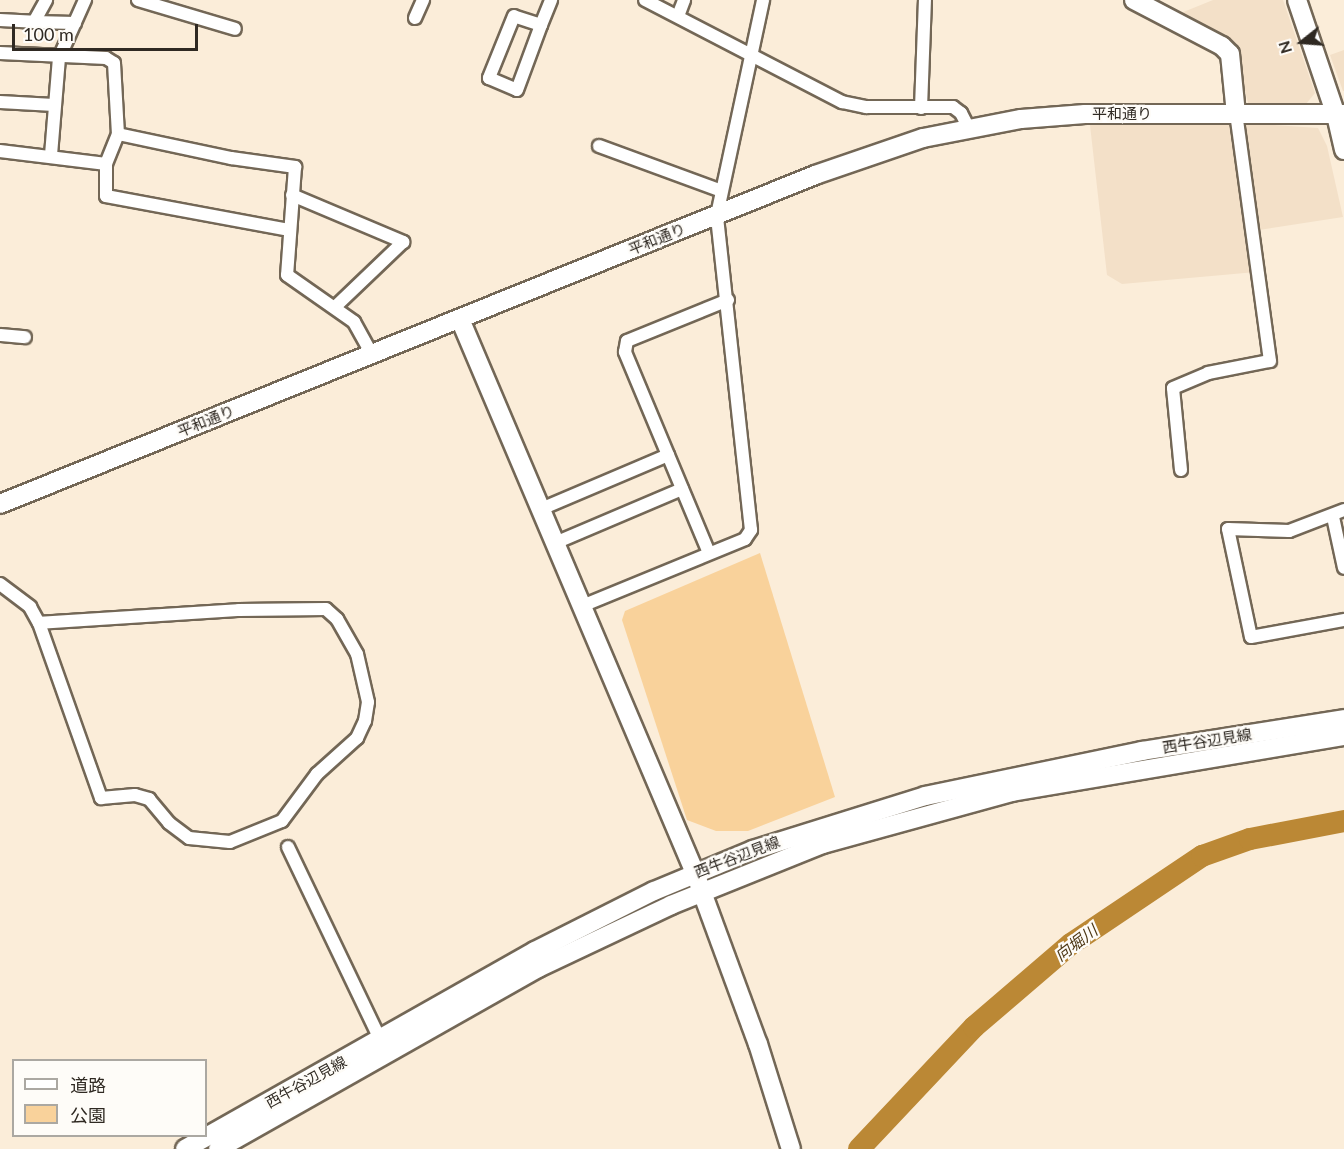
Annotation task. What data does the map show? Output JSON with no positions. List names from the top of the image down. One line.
{"streets":{"street":["平和通り","西牛谷辺見線"]},"water":["向堀川"],"legend":["道路","公園"],"scale_bar":"100 m","north":"left"}
